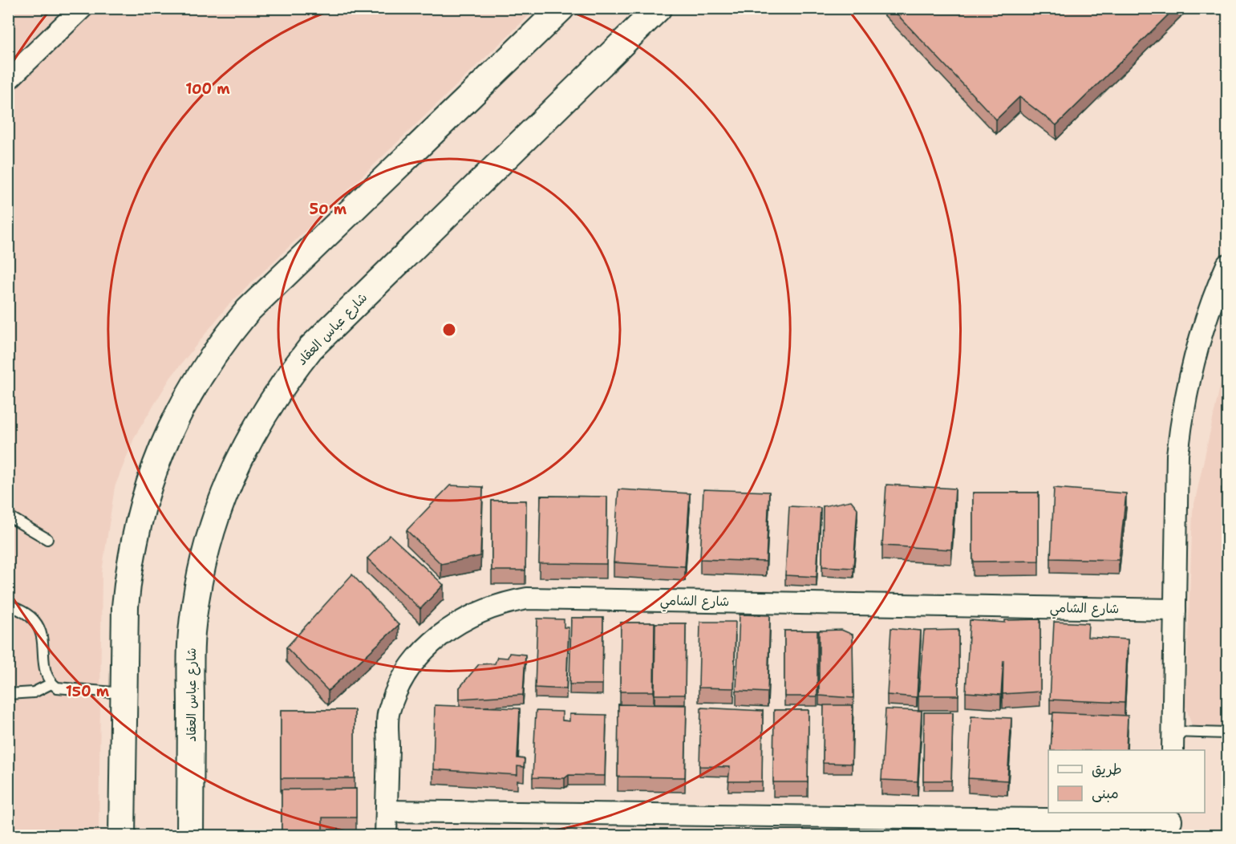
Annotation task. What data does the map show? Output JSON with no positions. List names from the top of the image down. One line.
{"streets":{"street":["شارع عباس العقاد","شارع الشامي"]},"legend":["طريق","مبنى"],"rings":["100 m","50 m","150 m"]}
